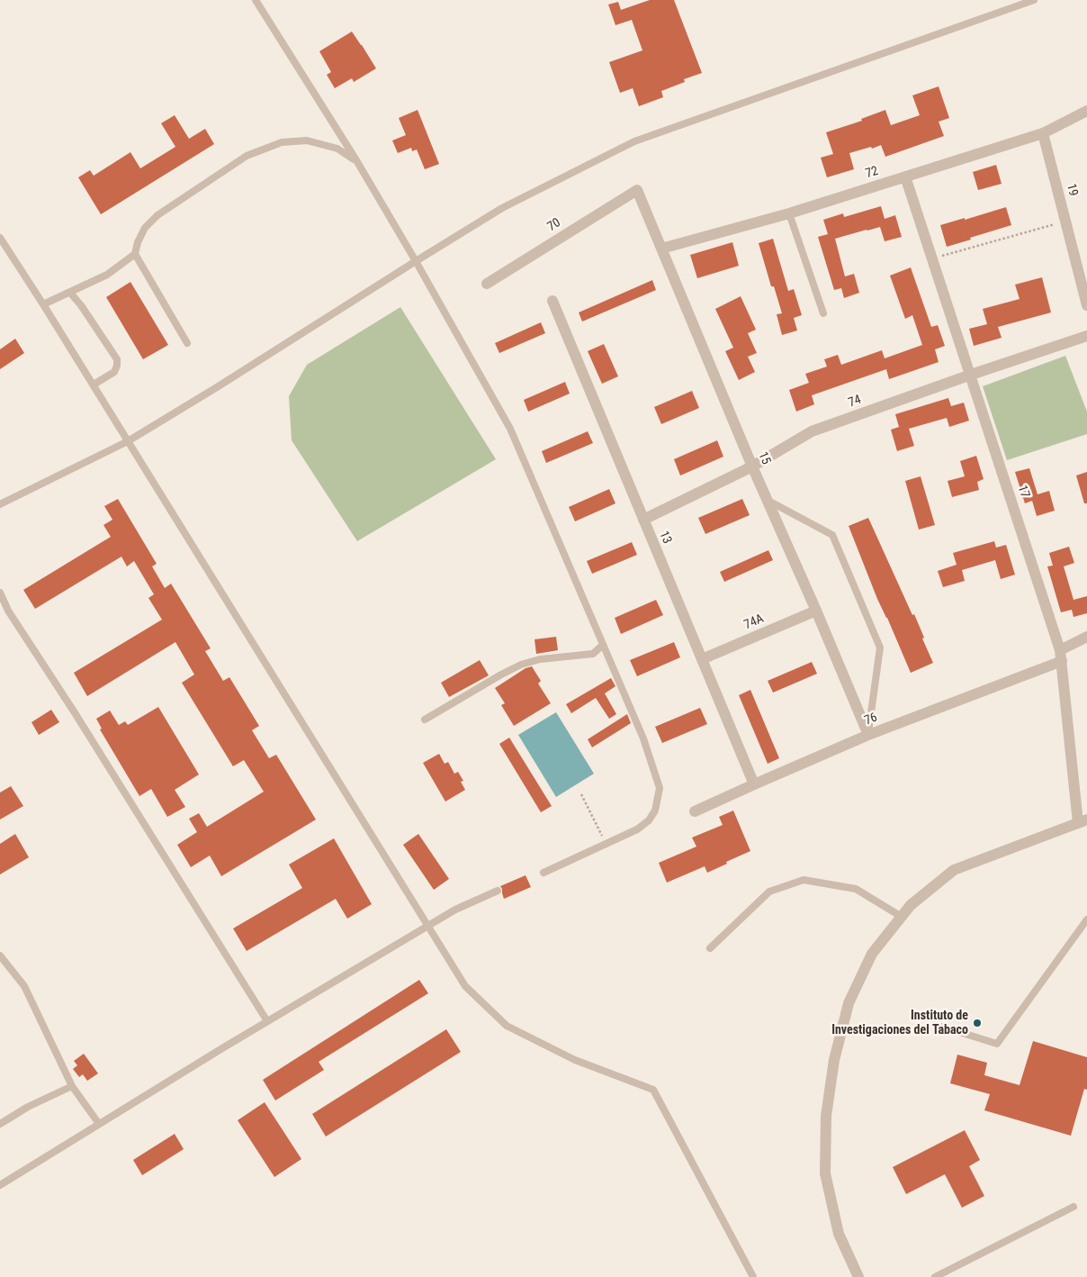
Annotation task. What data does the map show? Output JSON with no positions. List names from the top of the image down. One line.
{"streets":{"street":["72","19","70","74","15","17","13","74A","76"]},"crossings":[["72","19"],["72","15"],["72","17"],["70","15"],["74","15"],["74","17"],["74","13"],["15","74A"],["15","76"],["17","76"],["13","74A"],["13","76"]],"places":["Instituto de Investigaciones del Tabaco"]}
